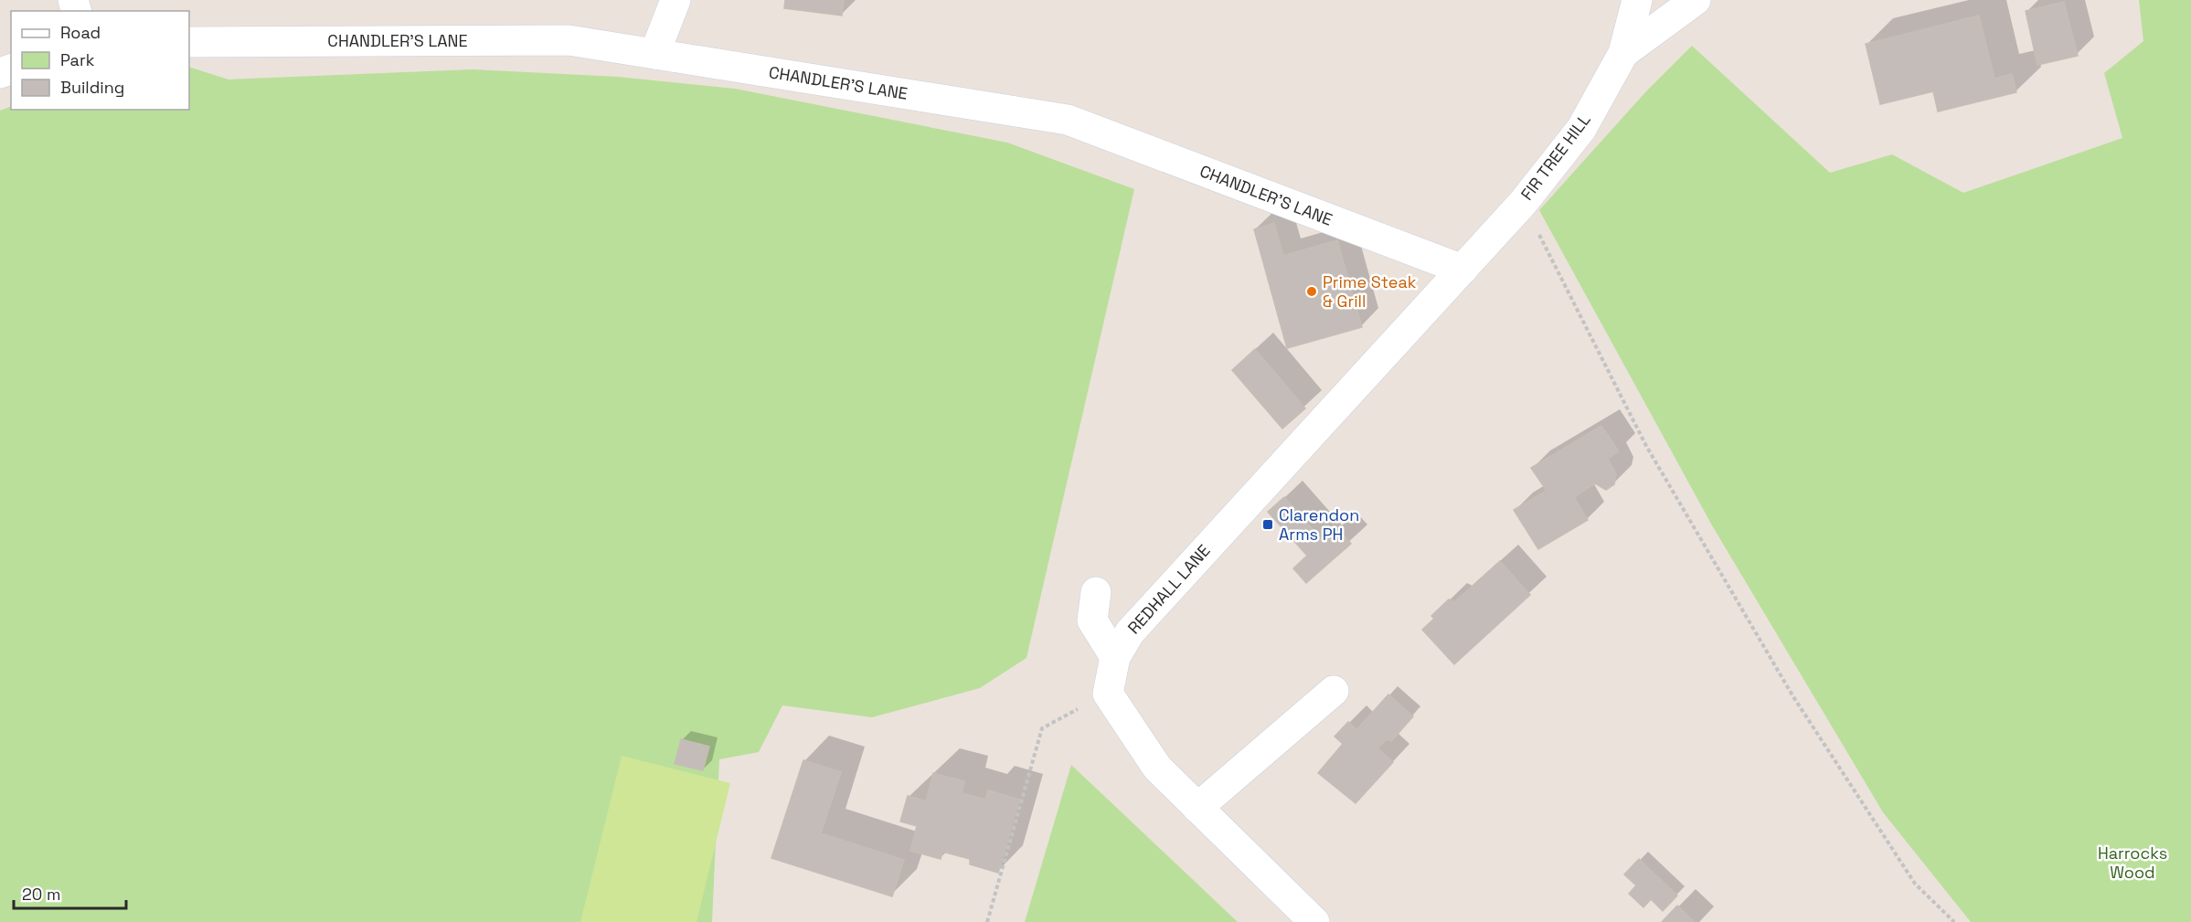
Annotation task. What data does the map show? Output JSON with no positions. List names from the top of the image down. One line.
{"streets":{"street":["CHANDLER'S LANE","FIR TREE HILL","REDHALL LANE"]},"crossings":[["CHANDLER'S LANE","FIR TREE HILL"],["CHANDLER'S LANE","REDHALL LANE"],["FIR TREE HILL","REDHALL LANE"]],"parks":["Harrocks Wood"],"places":{"other":["Prime Steak & Grill"],"transit":["Clarendon Arms PH"]},"legend":["Road","Park","Building"],"scale_bar":"20 m"}
